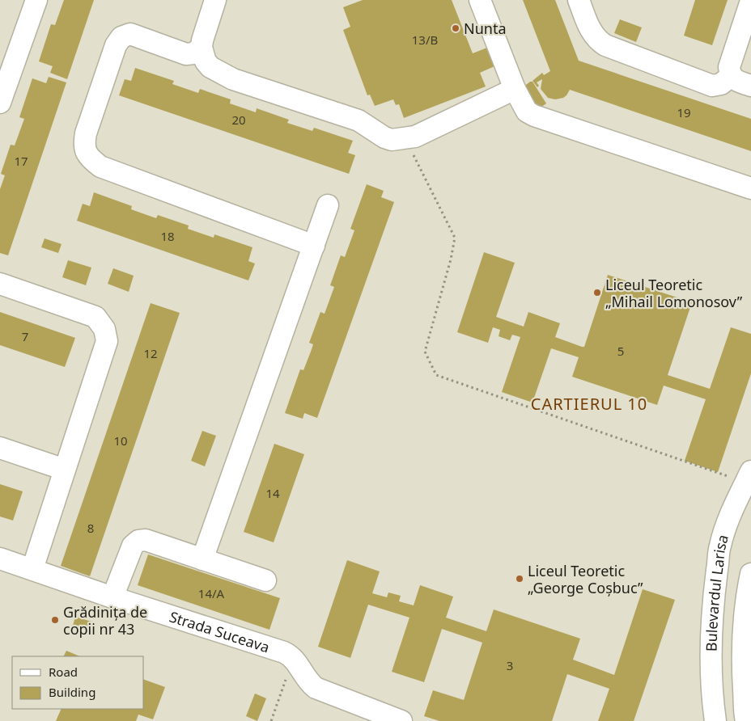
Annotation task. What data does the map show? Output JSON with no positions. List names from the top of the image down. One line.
{"streets":{"street":["Bulevardul Larisa","Strada Suceava"]},"districts":["CARTIERUL 10"],"places":["Nunta","Liceul Teoretic „Mihail Lomonosov”","Liceul Teoretic „George Coșbuc”","Grădinița de copii nr 43"],"house_numbers":["13/B","19","20","17","18","7","5","12","10","14","8","14/A","3"],"legend":["Road","Building"]}
